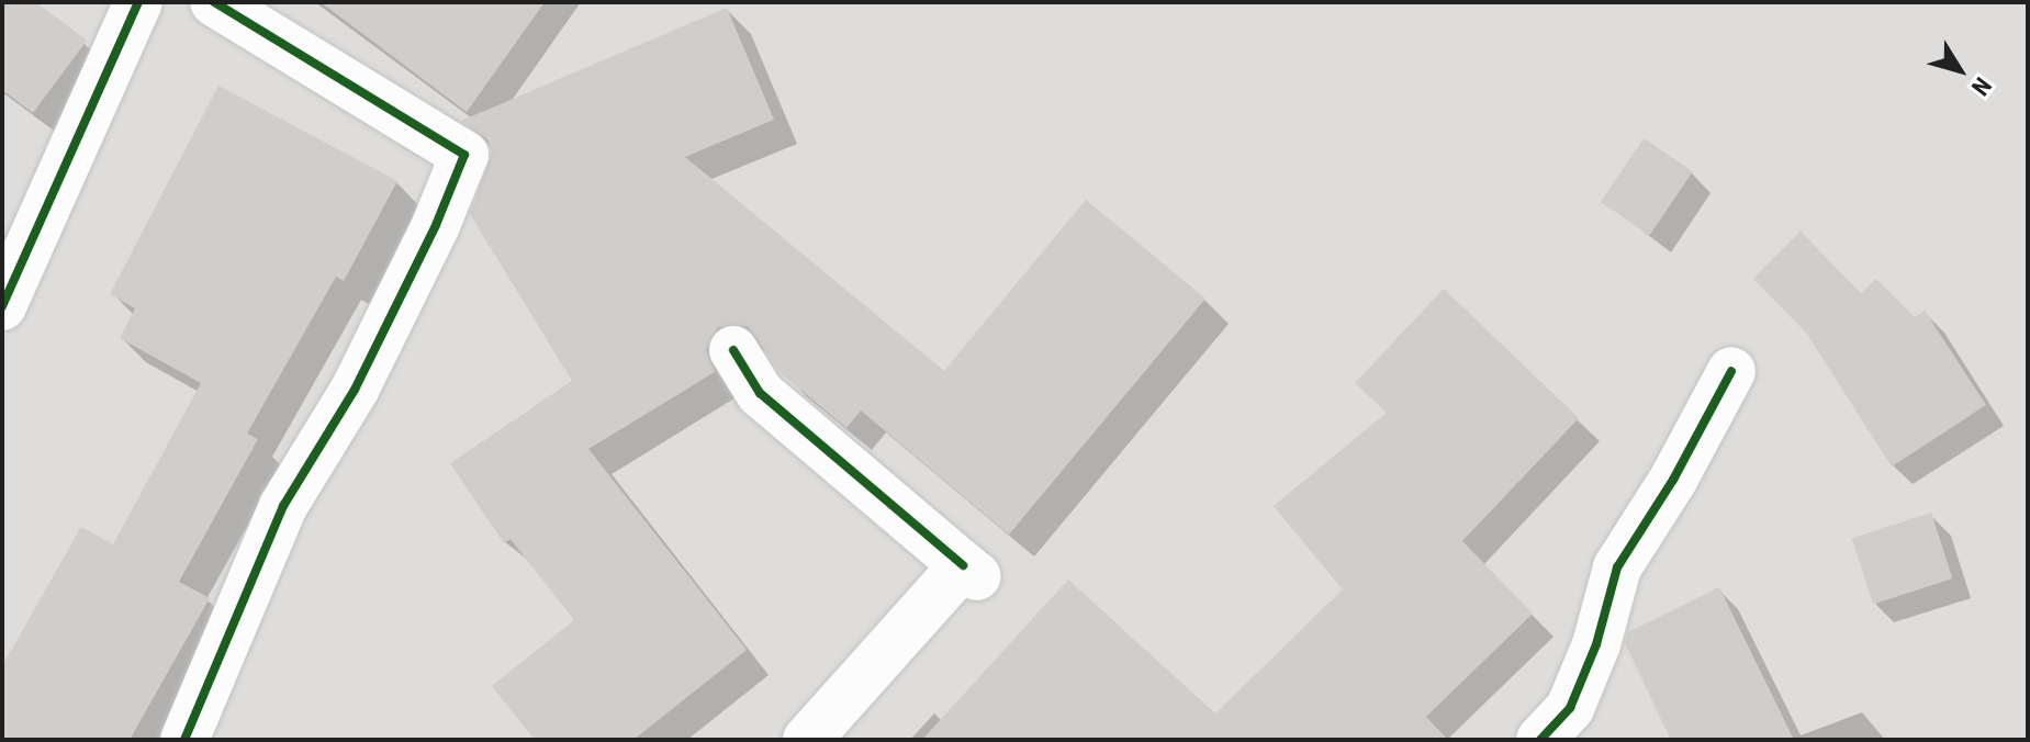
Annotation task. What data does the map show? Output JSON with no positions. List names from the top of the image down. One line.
{"north":"bottom right"}
